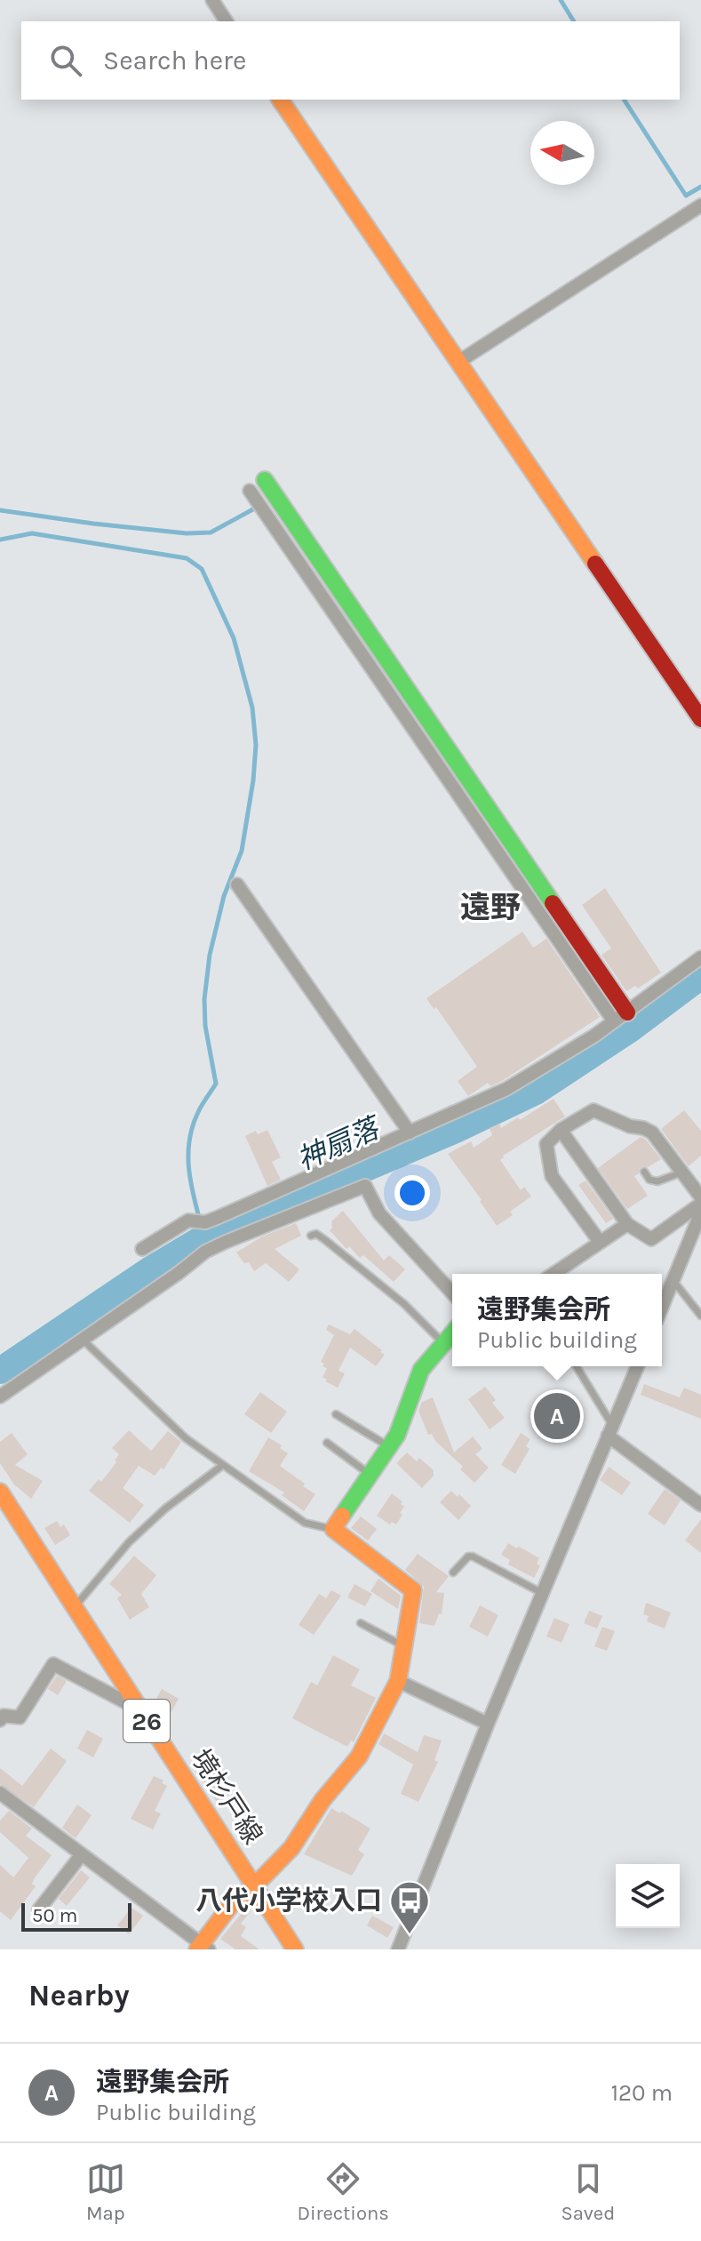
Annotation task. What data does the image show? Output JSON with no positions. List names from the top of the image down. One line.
{"streets":{"street":["26","境杉戸線"]},"districts":["遠野"],"water":["神扇落"],"places":{"bus stop":["八代小学校入口"]},"scale_bar":"50 m","north":"left","page":{"search":"Search here","popup":["遠野集会所","Public building"],"pins":"A","scale":"50 m","heading":"Nearby","list":[{"mark":"A","name":"遠野集会所","note":"Public building","value":"120 m"}],"nav":["Map","Directions","Saved"]}}
